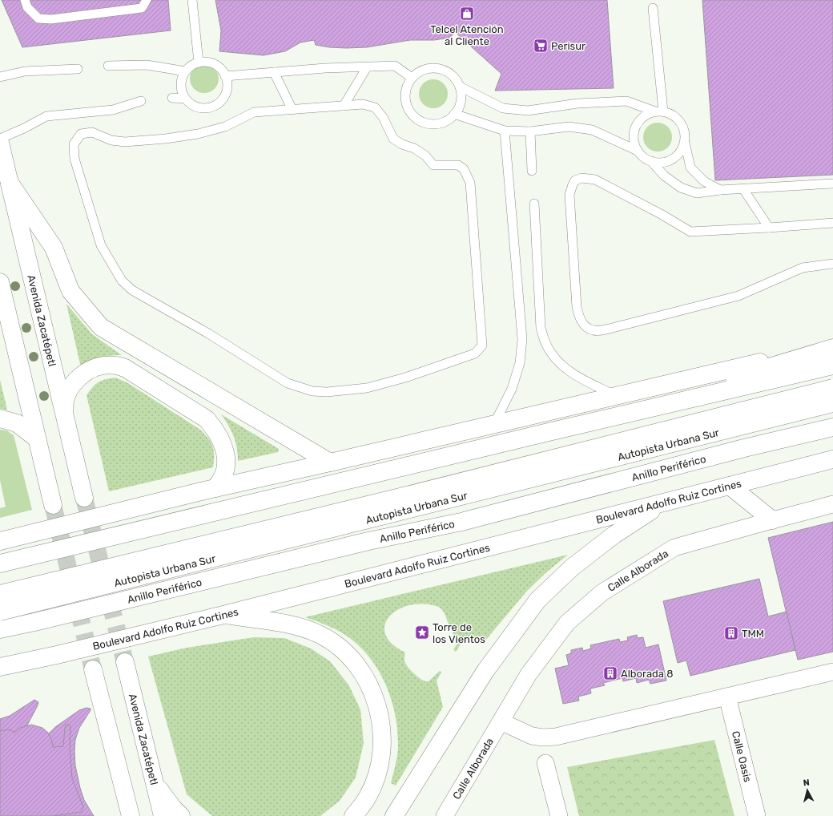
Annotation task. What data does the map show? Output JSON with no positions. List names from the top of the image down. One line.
{"streets":{"main road":["Avenida Zacatépetl","Autopista Urbana Sur","Anillo Periférico","Boulevard Adolfo Ruiz Cortines"],"street":["Calle Alborada","Calle Oasis"]},"places":{"shop":["Telcel Atención al Cliente"],"supermarket":["Perisur"],"place":["Torre de los Vientos"],"building":["TMM","Alborada 8"]},"north":"top"}
